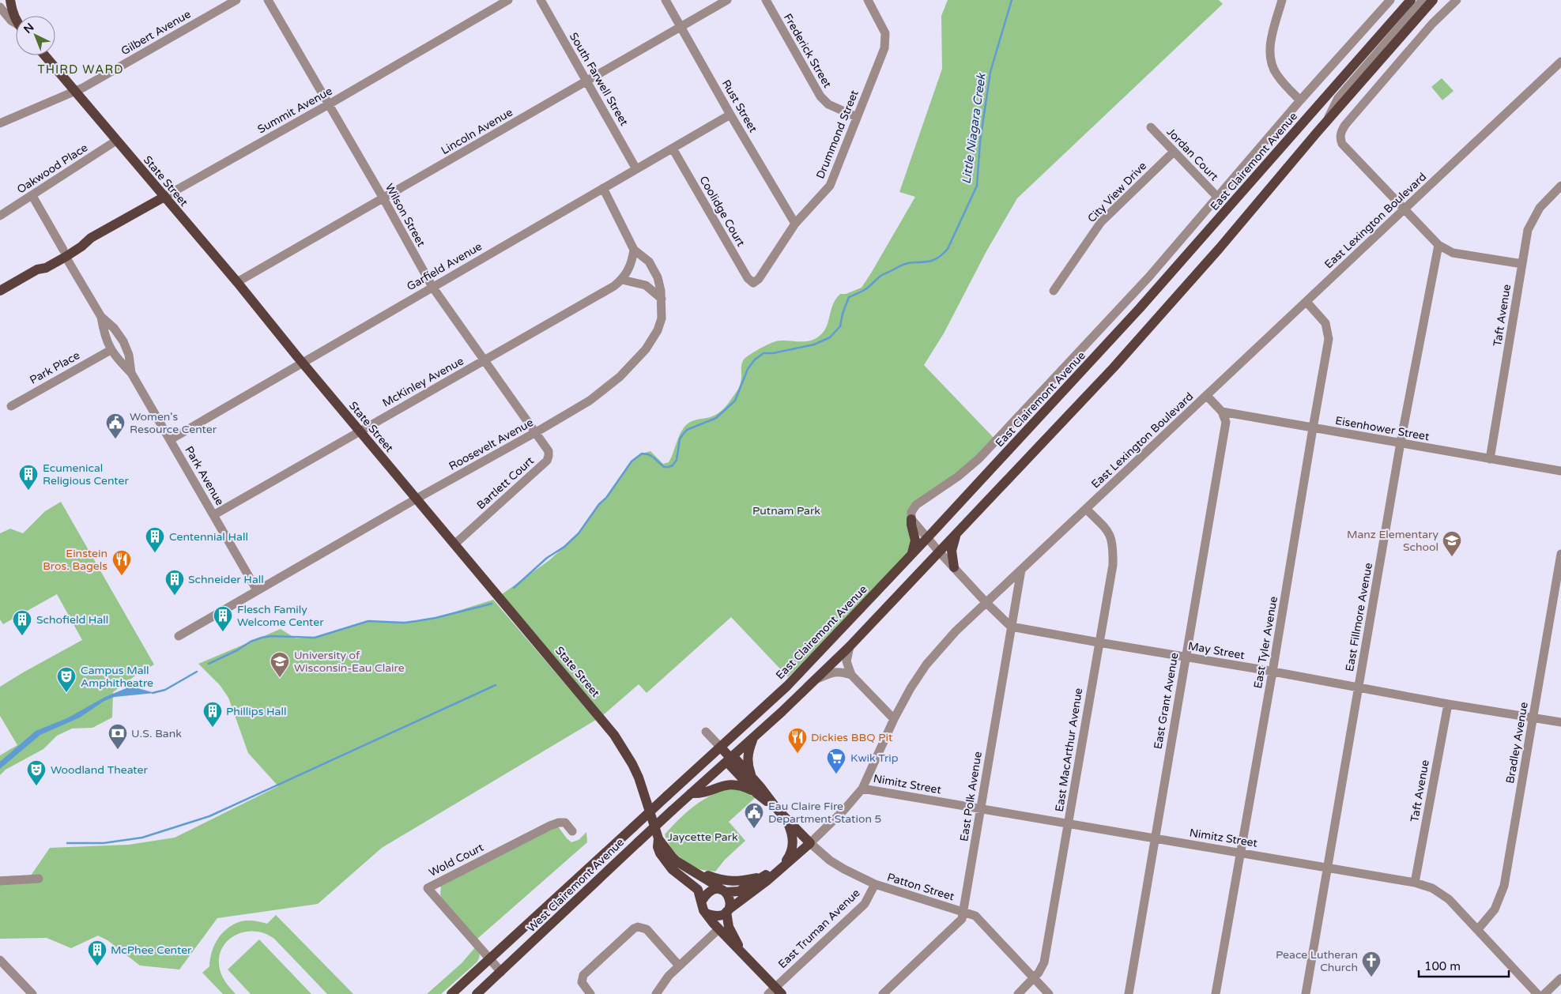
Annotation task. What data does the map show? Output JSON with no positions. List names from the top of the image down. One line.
{"streets":{"main road":["Summit Avenue","East Clairemont Avenue","State Street","East Lexington Boulevard","West Clairemont Avenue","Patton Street"],"street":["Gilbert Avenue","Frederick Street","South Farwell Street","Rust Street","Lincoln Avenue","Drummond Street","Jordan Court","Oakwood Place","City View Drive","Coolidge Court","Wilson Street","Garfield Avenue","Taft Avenue","Park Place","McKinley Avenue","Eisenhower Street","Roosevelt Avenue","Park Avenue","Bartlett Court","East Fillmore Avenue","East Tyler Avenue","May Street","East Grant Avenue","Bradley Avenue","East MacArthur Avenue","Nimitz Street","East Polk Avenue","Wold Court","East Truman Avenue"]},"crossings":[["Gilbert Avenue","State Street"],["Frederick Street","Drummond Street"],["South Farwell Street","Lincoln Avenue"],["South Farwell Street","Garfield Avenue"],["Rust Street","Lincoln Avenue"],["Rust Street","Drummond Street"],["Rust Street","Garfield Avenue"],["Summit Avenue","State Street"],["Summit Avenue","Wilson Street"],["Summit Avenue","Park Avenue"],["Lincoln Avenue","State Street"],["Lincoln Avenue","Wilson Street"],["Drummond Street","Coolidge Court"],["Jordan Court","City View Drive"],["East Clairemont Avenue","West Clairemont Avenue"],["East Clairemont Avenue","Patton Street"],["Oakwood Place","State Street"],["Oakwood Place","Park Avenue"],["State Street","East Lexington Boulevard"],["State Street","Garfield Avenue"],["State Street","McKinley Avenue"],["State Street","Roosevelt Avenue"],["State Street","Bartlett Court"],["Coolidge Court","Garfield Avenue"],["Wilson Street","Garfield Avenue"],["Wilson Street","McKinley Avenue"],["Wilson Street","Roosevelt Avenue"],["Wilson Street","Bartlett Court"],["East Lexington Boulevard","East Tyler Avenue"],["East Lexington Boulevard","East MacArthur Avenue"],["East Lexington Boulevard","Nimitz Street"],["East Lexington Boulevard","East Polk Avenue"],["East Lexington Boulevard","Patton Street"],["Garfield Avenue","Roosevelt Avenue"],["Garfield Avenue","Park Avenue"],["Taft Avenue","Eisenhower Street"],["Taft Avenue","May Street"],["Taft Avenue","Nimitz Street"],["Park Place","Park Avenue"],["McKinley Avenue","Park Avenue"],["Eisenhower Street","East Fillmore Avenue"],["Eisenhower Street","East Tyler Avenue"],["Eisenhower Street","East Grant Avenue"],["Roosevelt Avenue","Park Avenue"],["Roosevelt Avenue","Bartlett Court"],["East Fillmore Avenue","May Street"],["East Fillmore Avenue","Nimitz Street"],["East Tyler Avenue","May Street"],["East Tyler Avenue","Nimitz Street"],["May Street","East Grant Avenue"],["May Street","Bradley Avenue"],["May Street","East MacArthur Avenue"],["May Street","East Polk Avenue"],["East Grant Avenue","Nimitz Street"],["Bradley Avenue","Nimitz Street"],["East MacArthur Avenue","Nimitz Street"],["East MacArthur Avenue","Patton Street"],["Nimitz Street","East Polk Avenue"],["East Polk Avenue","Patton Street"],["Wold Court","West Clairemont Avenue"],["Patton Street","East Truman Avenue"]],"districts":["THIRD WARD"],"water":["Little Niagara Creek"],"parks":["Putnam Park","Jaycette Park"],"places":{"public building":["Women's Resource Center","Eau Claire Fire Department Station 5"],"building":["Ecumenical Religious Center","Centennial Hall","Schneider Hall","Flesch Family Welcome Center","Schofield Hall","Phillips Hall","McPhee Center"],"school or university":["Manz Elementary School","University of Wisconsin-Eau Claire"],"restaurant":["Einstein Bros. Bagels","Dickies BBQ Pit"],"theatre":["Campus Mall Amphitheatre","Woodland Theater"],"bank":["U.S. Bank"],"supermarket":["Kwik Trip"],"church":["Peace Lutheran Church"]},"scale_bar":"100 m","north":"top left"}
